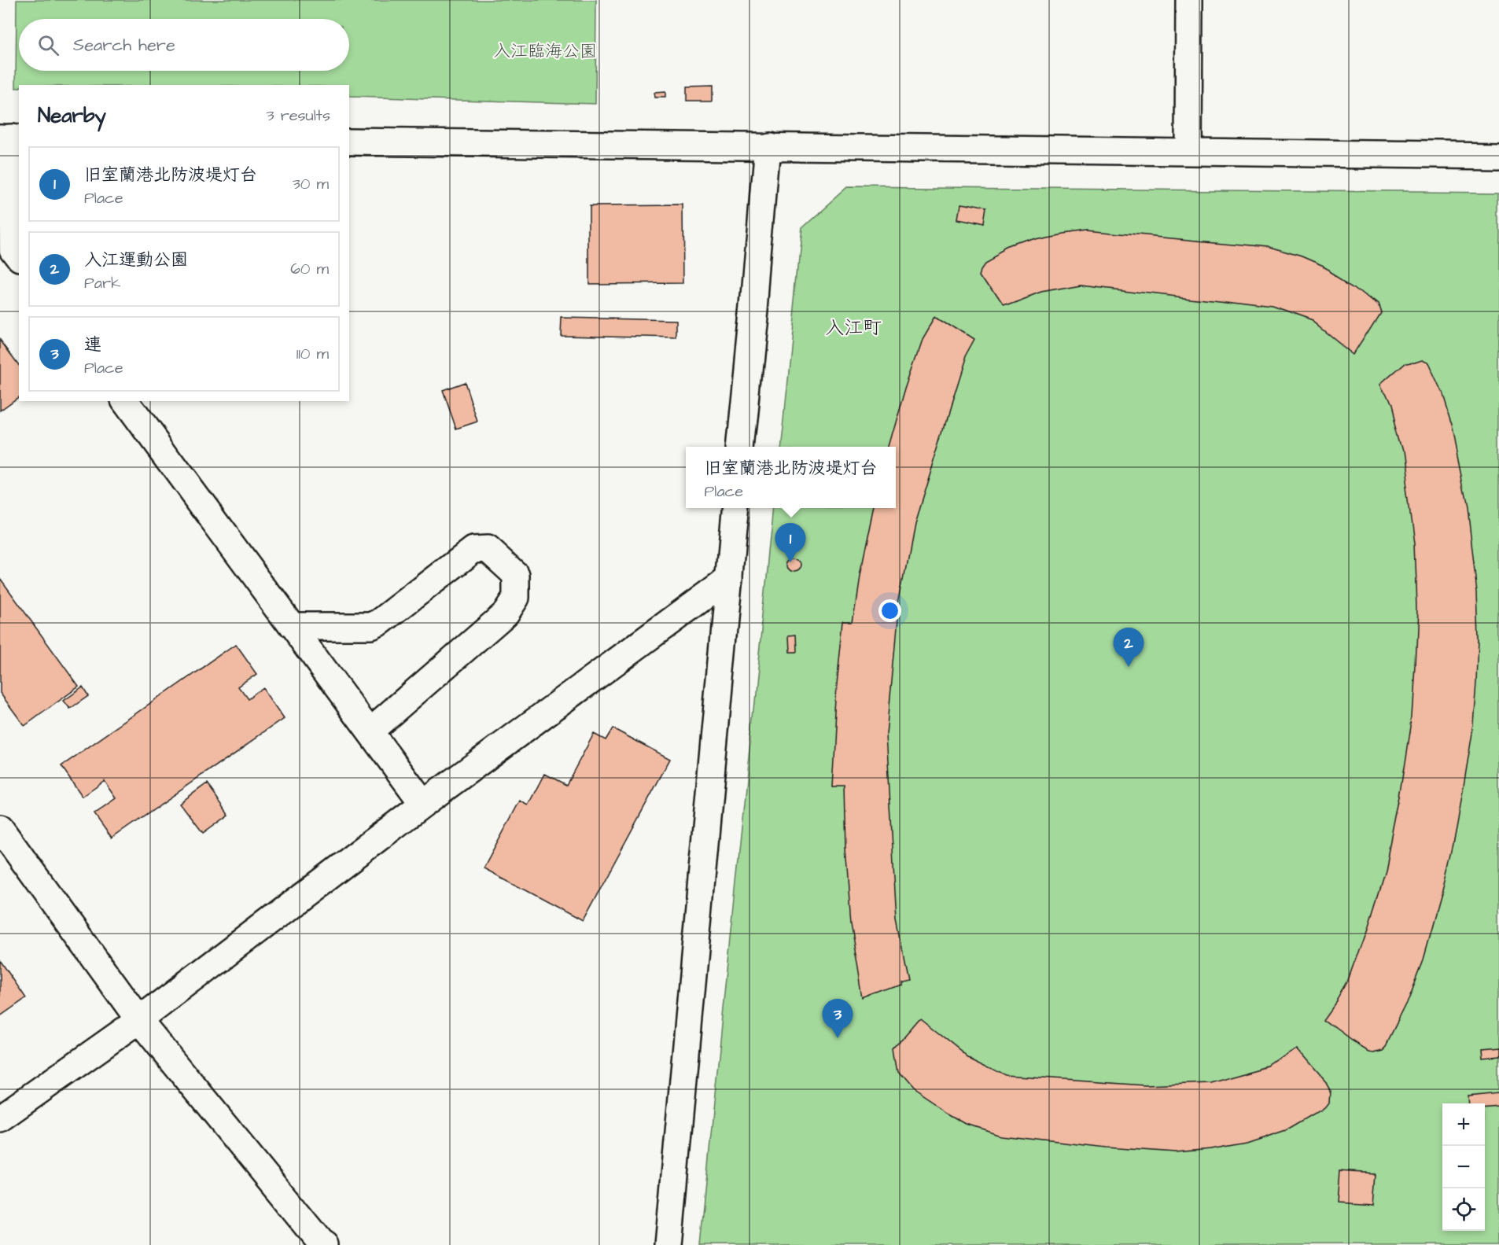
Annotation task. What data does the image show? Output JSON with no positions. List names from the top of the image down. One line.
{"districts":["入江町"],"parks":["入江臨海公園"],"page":{"search":"Search here","heading":["Nearby","3 results"],"list":[{"mark":"1","name":"旧室蘭港北防波堤灯台","note":"Place","value":"30 m"},{"mark":"2","name":"入江運動公園","note":"Park","value":"60 m"},{"mark":"3","name":"連","note":"Place","value":"110 m"}],"popup":["旧室蘭港北防波堤灯台","Place"],"pins":["1","2","3"],"map_buttons":["+","−"]}}
